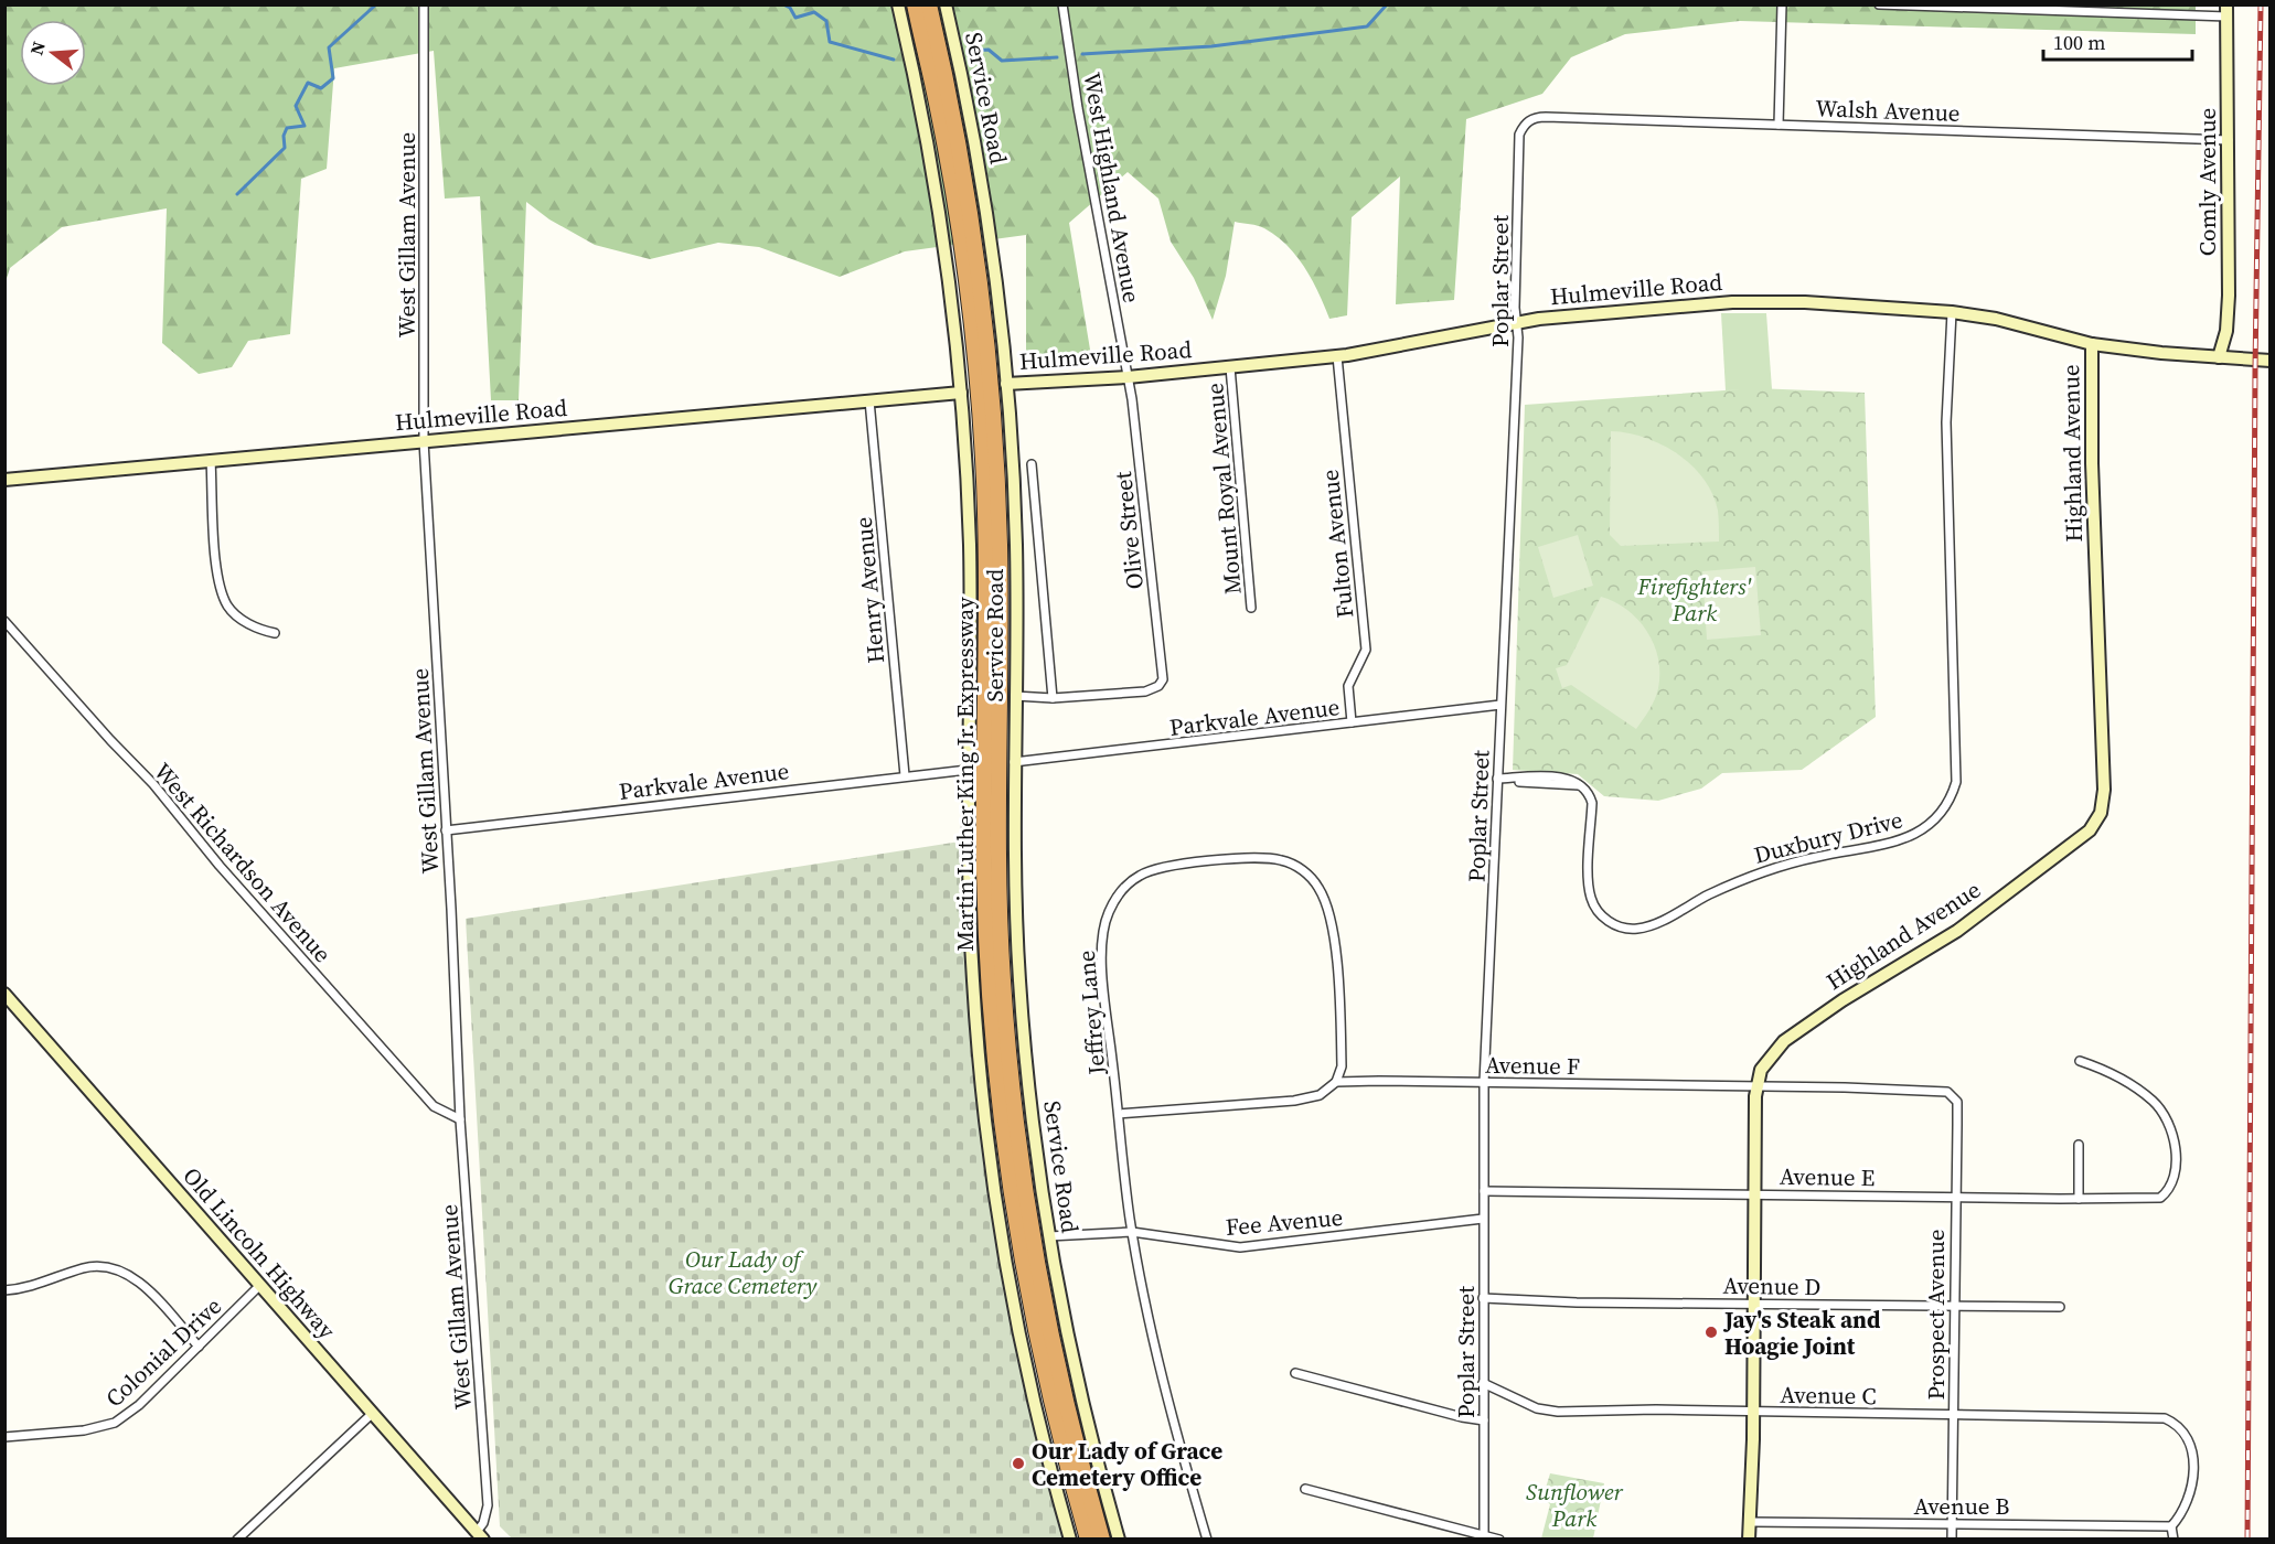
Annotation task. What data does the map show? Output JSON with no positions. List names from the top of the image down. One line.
{"streets":{"highway":["Martin Luther King Jr. Expressway"],"street":["Service Road","Walsh Avenue","Comly Avenue","West Highland Avenue","West Gillam Avenue","Poplar Street","Hulmeville Road","Highland Avenue","Mount Royal Avenue","Olive Street","Fulton Avenue","Henry Avenue","Parkvale Avenue","Duxbury Drive","West Richardson Avenue","Jeffrey Lane","Avenue F","Avenue E","Fee Avenue","Old Lincoln Highway","Avenue D","Prospect Avenue","Colonial Drive","Avenue C","Avenue B"]},"crossings":[["Service Road","Hulmeville Road"],["Service Road","Parkvale Avenue"],["Service Road","Fee Avenue"],["Walsh Avenue","Comly Avenue"],["Walsh Avenue","Poplar Street"],["Comly Avenue","Hulmeville Road"],["West Highland Avenue","Hulmeville Road"],["West Highland Avenue","Olive Street"],["West Gillam Avenue","Hulmeville Road"],["West Gillam Avenue","Parkvale Avenue"],["West Gillam Avenue","West Richardson Avenue"],["West Gillam Avenue","Old Lincoln Highway"],["Poplar Street","Hulmeville Road"],["Poplar Street","Parkvale Avenue"],["Poplar Street","Duxbury Drive"],["Poplar Street","Avenue F"],["Poplar Street","Avenue E"],["Poplar Street","Fee Avenue"],["Poplar Street","Avenue D"],["Poplar Street","Avenue C"],["Hulmeville Road","Highland Avenue"],["Hulmeville Road","Mount Royal Avenue"],["Hulmeville Road","Olive Street"],["Hulmeville Road","Fulton Avenue"],["Hulmeville Road","Henry Avenue"],["Hulmeville Road","Duxbury Drive"],["Highland Avenue","Avenue F"],["Highland Avenue","Avenue E"],["Highland Avenue","Avenue D"],["Highland Avenue","Avenue C"],["Highland Avenue","Avenue B"],["Fulton Avenue","Parkvale Avenue"],["Henry Avenue","Parkvale Avenue"],["Jeffrey Lane","Avenue F"],["Jeffrey Lane","Fee Avenue"],["Avenue F","Prospect Avenue"],["Avenue E","Prospect Avenue"],["Old Lincoln Highway","Colonial Drive"],["Avenue D","Prospect Avenue"],["Prospect Avenue","Avenue C"],["Prospect Avenue","Avenue B"],["Avenue C","Avenue B"]],"parks":["Firefighters' Park","Our Lady of Grace Cemetery","Sunflower Park"],"places":["Jay's Steak and Hoagie Joint","Our Lady of Grace Cemetery Office"],"scale_bar":"100 m","north":"left"}
